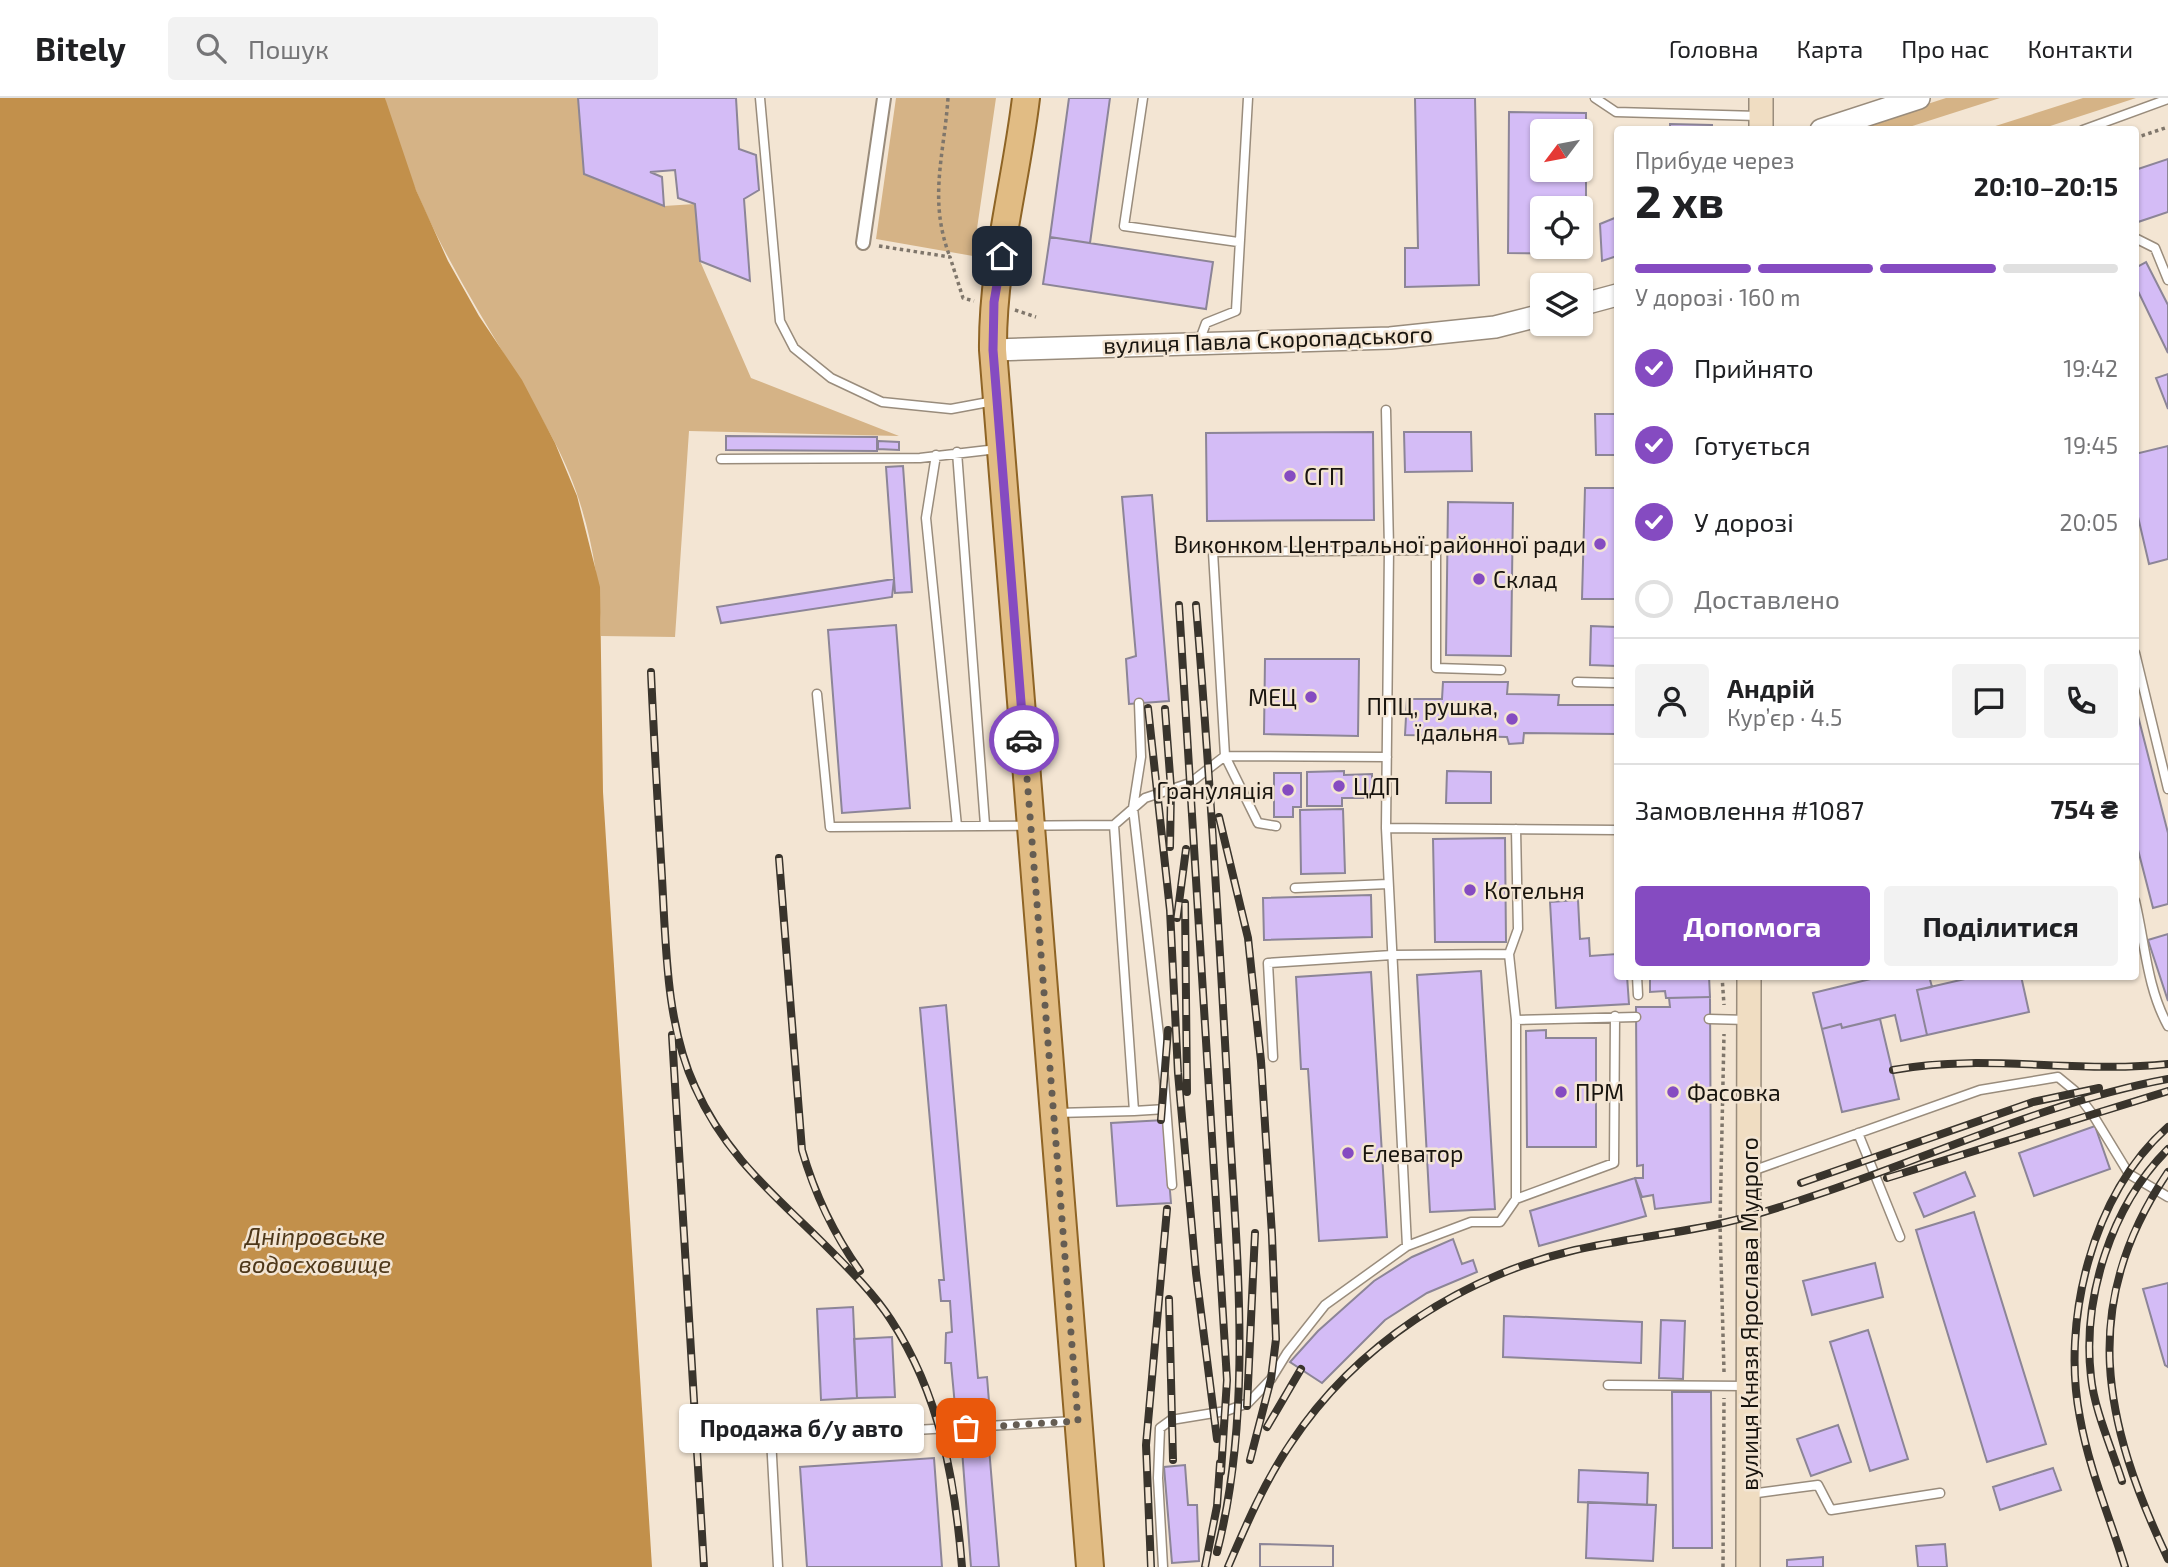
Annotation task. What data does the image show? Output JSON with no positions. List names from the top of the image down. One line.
{"streets":{"main road":["вулиця Князя Ярослава Мудрого"],"street":["вулиця Павла Скоропадського"]},"water":["Дніпровське водосховище"],"places":["СГП","Виконком Центральної районної ради","Склад","МЕЦ","ППЦ, рушка, їдальня","ЦДП","Грануляція","Котельня","ПРМ","Фасовка","Елеватор","Продажа б/у авто"],"north":"bottom left","page":{"header":"Bitely","search":"Пошук","nav":["Головна","Карта","Про нас","Контакти"],"heading":["2 хв","Прибуде через","20:10–20:15"],"panel":["Андрій","Кур’єр · 4.5","Замовлення #1087","754 ₴"],"bar":"У дорозі · 160 m","list":[["Прийнято","19:42"],["Готується","19:45"],["У дорозі","20:05"],"Доставлено"],"buttons":["Допомога","Поділитися"],"bubble":"Продажа б/у авто"}}
